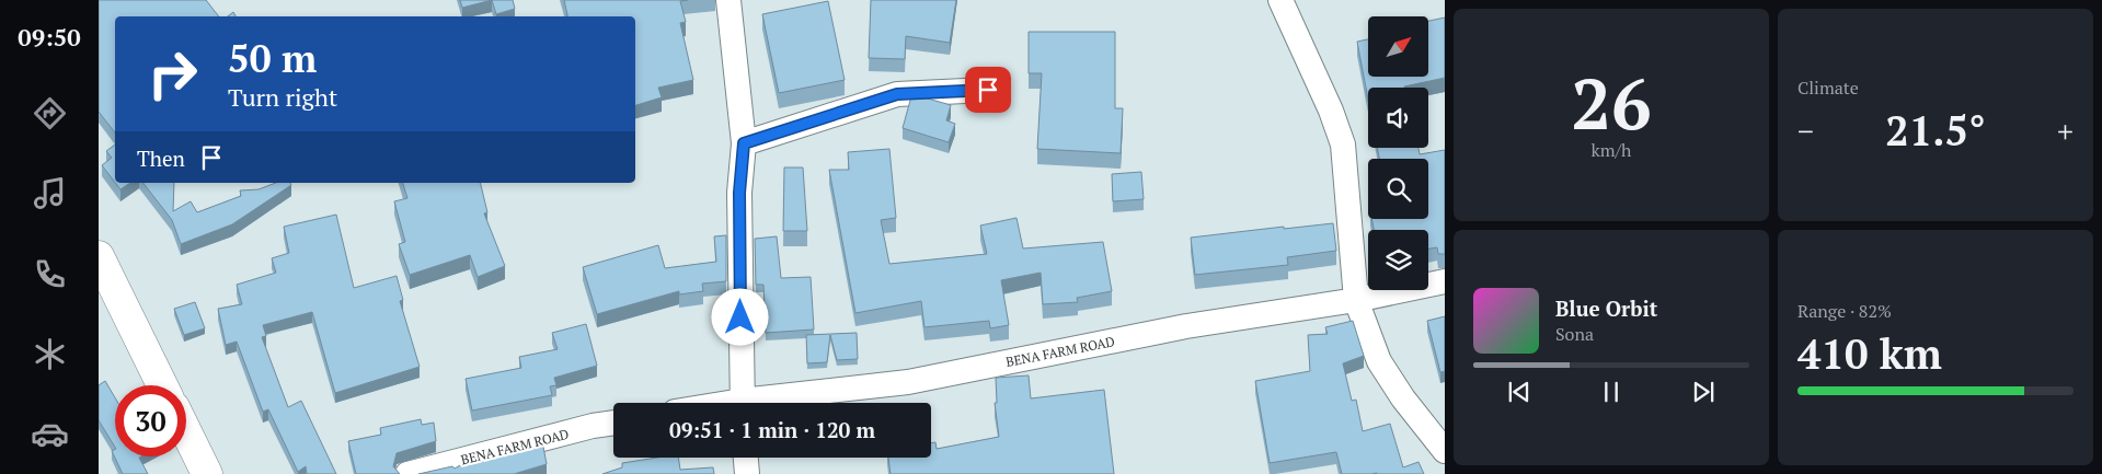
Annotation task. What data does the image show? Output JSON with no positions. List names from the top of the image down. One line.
{"streets":{"street":["BENA FARM ROAD"]},"north":"top right","page":{"tabs":"09:50","tile":[["26","km/h"],"Climate",["Range · 82%","410 km"]],"turn":["50 m","Turn right"],"heat":["−","21.5°","+"],"then":"Then","song":["Blue Orbit","Sona"],"limit":"30","trip":"09:51 · 1 min · 120 m"}}
